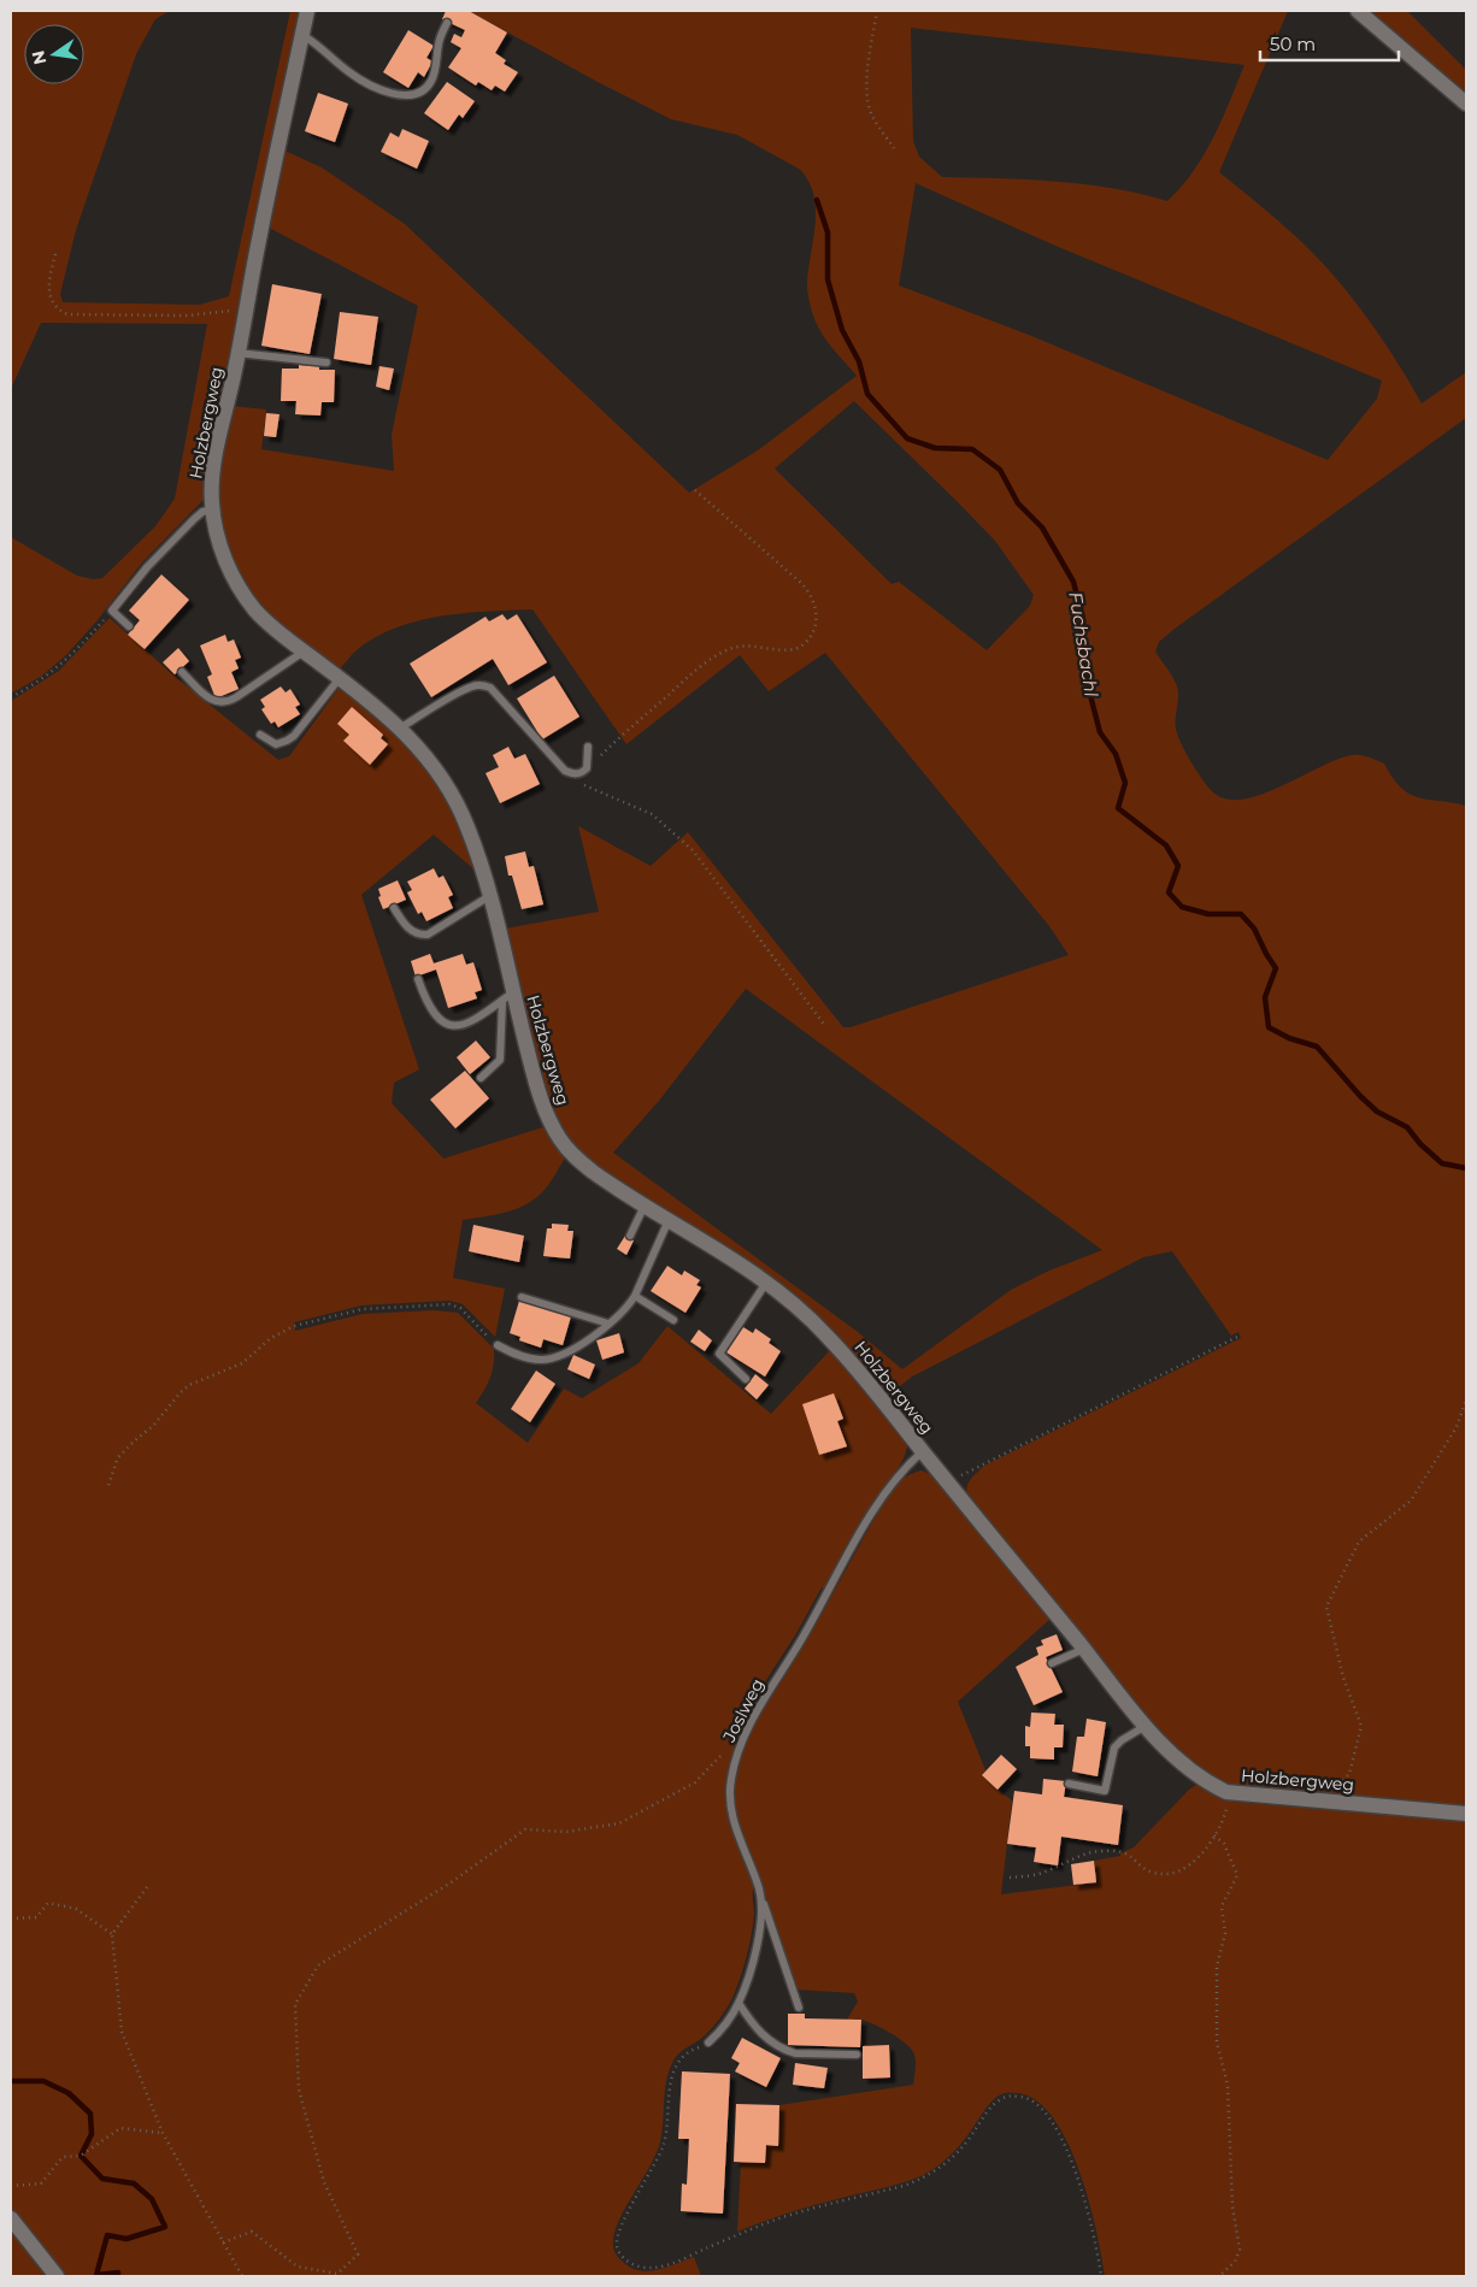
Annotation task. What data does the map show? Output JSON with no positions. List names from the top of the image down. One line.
{"streets":{"street":["Holzbergweg"],"lane":["Joslweg"]},"crossings":[["Holzbergweg","Joslweg"]],"water":["Fuchsbachl"],"scale_bar":"50 m","north":"left"}
